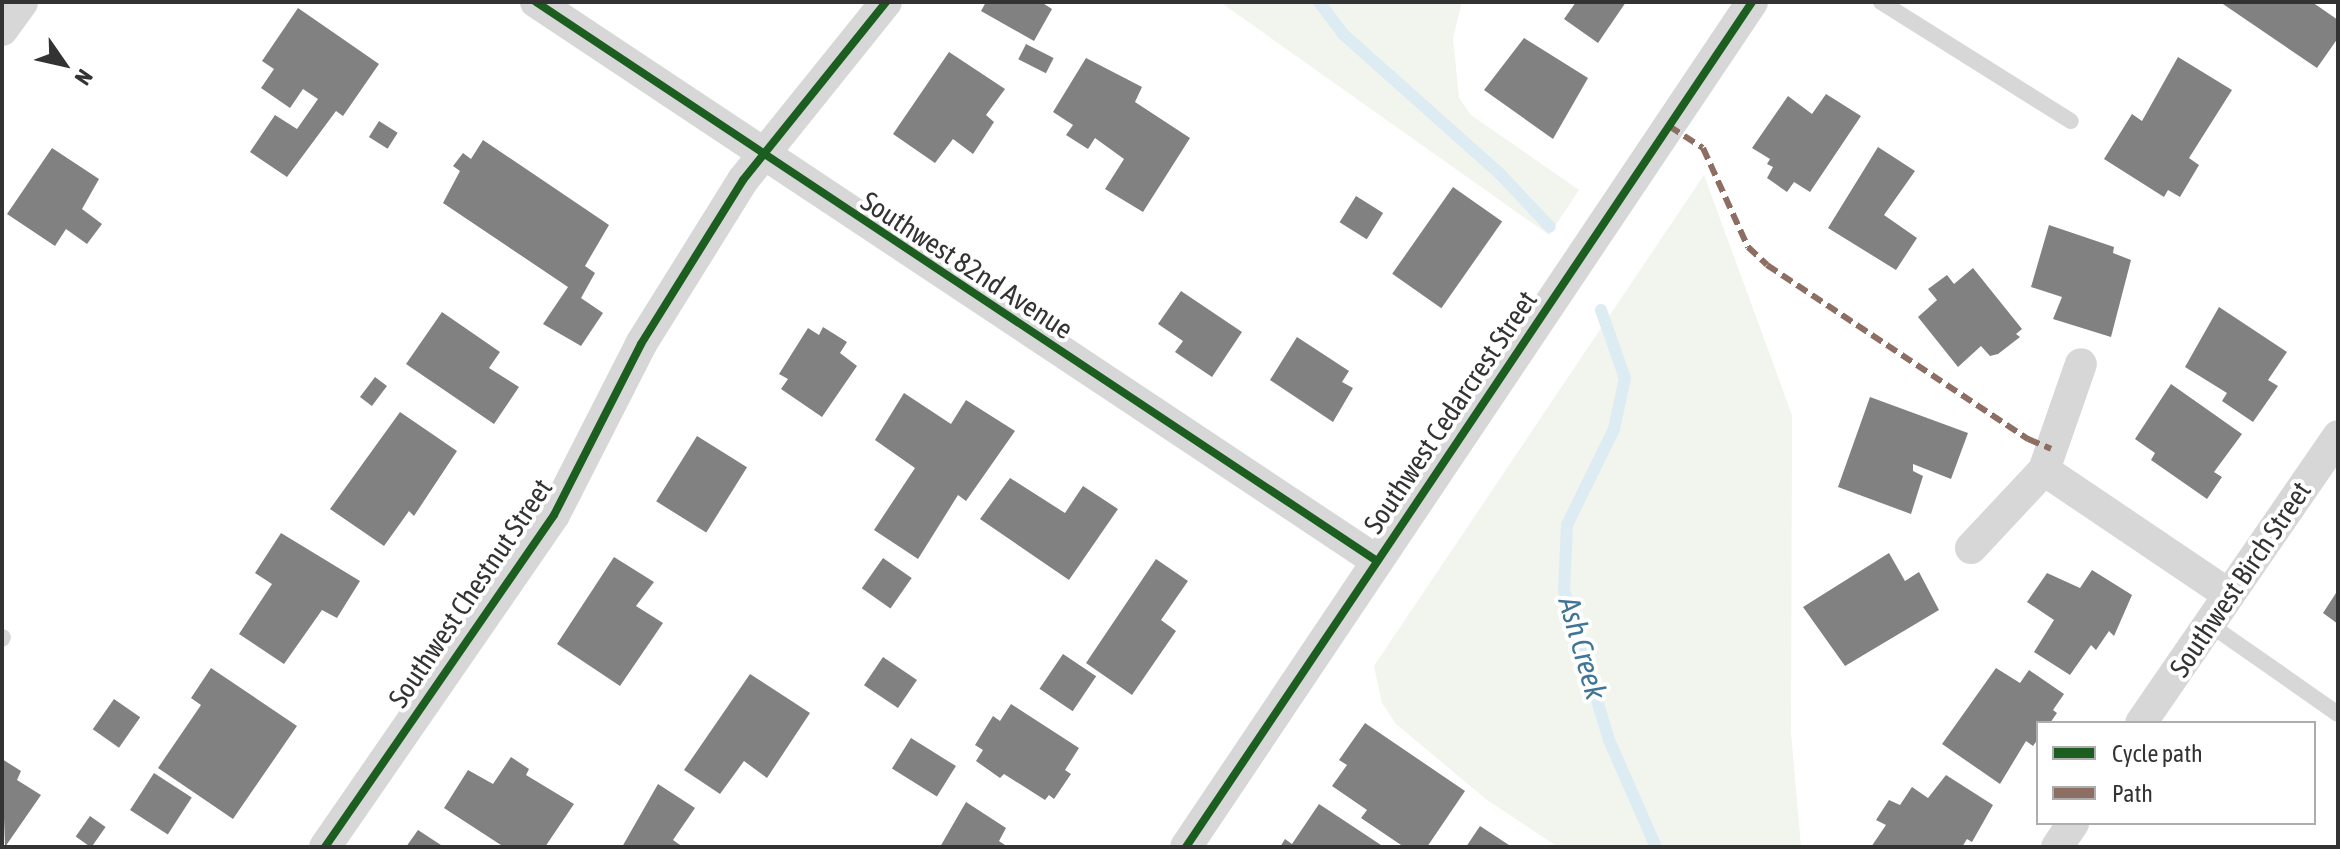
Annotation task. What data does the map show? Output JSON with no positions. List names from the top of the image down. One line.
{"streets":{"street":["Southwest 82nd Avenue","Southwest Cedarcrest Street","Southwest Birch Street","Southwest Chestnut Street"]},"crossings":[["Southwest 82nd Avenue","Southwest Cedarcrest Street"],["Southwest 82nd Avenue","Southwest Chestnut Street"]],"water":["Ash Creek"],"legend":["Cycle path","Path"],"north":"bottom right"}
